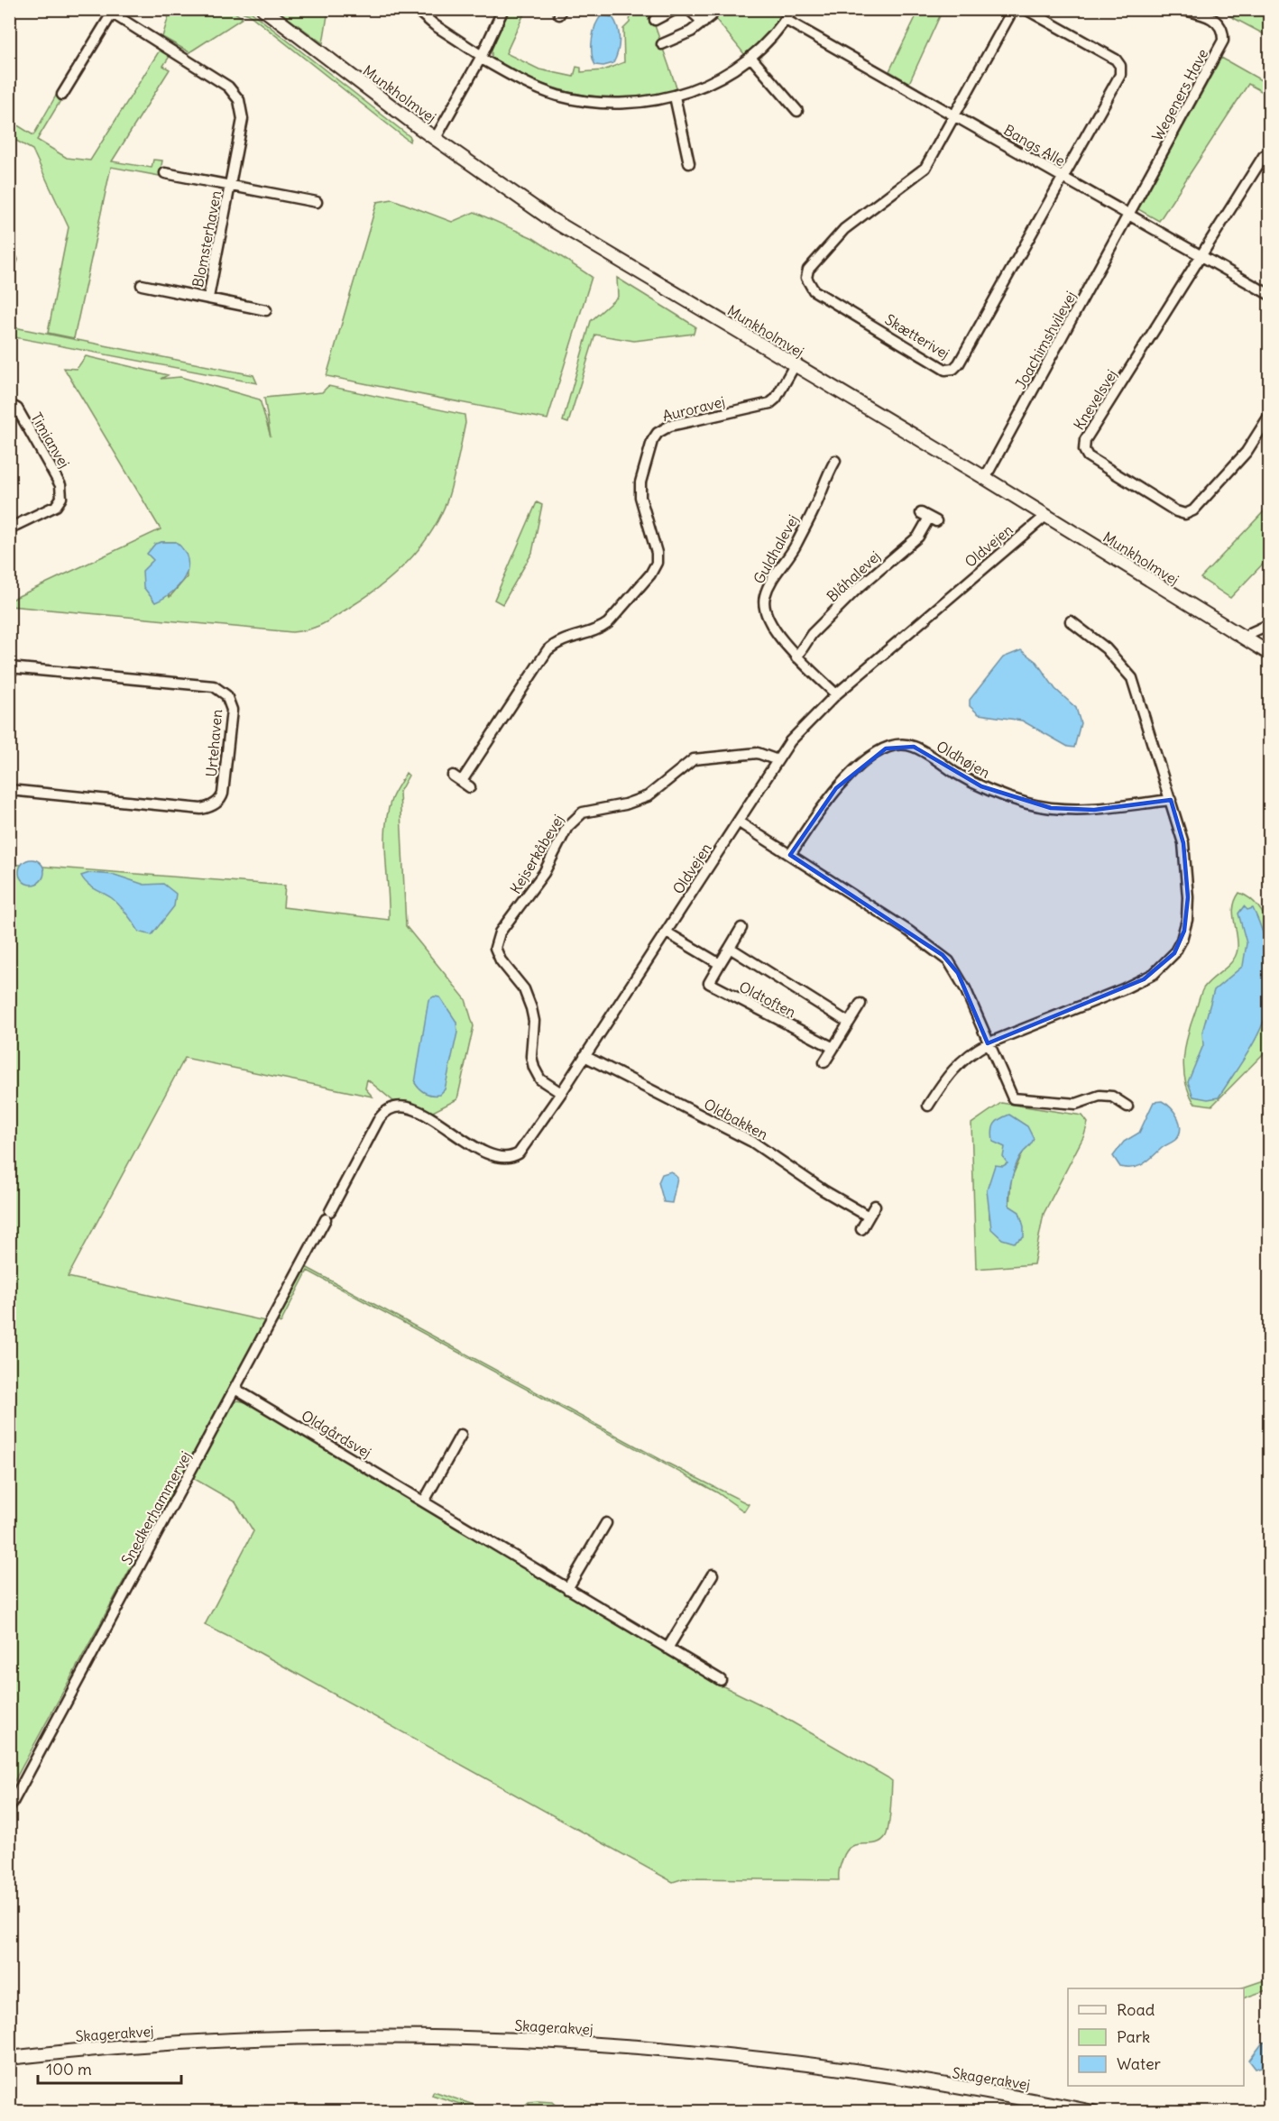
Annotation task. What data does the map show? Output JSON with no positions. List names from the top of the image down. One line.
{"streets":{"street":["Munkholmvej","Wegeners Have","Bangs Alle","Blomsterhaven","Skætterivej","Joachimshvilevej","Knevelsvej","Auroravej","Timianvej","Oldvejen","Guldhalevej","Blåhalevej","Urtehaven","Oldhøjen","Kejserkåbevej","Oldtoften","Oldbakken","Oldgårdsvej","Snedkerhammervej","Skagerakvej"]},"crossings":[["Munkholmvej","Joachimshvilevej"],["Munkholmvej","Auroravej"],["Munkholmvej","Oldvejen"],["Wegeners Have","Bangs Alle"],["Wegeners Have","Joachimshvilevej"],["Bangs Alle","Skætterivej"],["Bangs Alle","Joachimshvilevej"],["Bangs Alle","Knevelsvej"],["Oldvejen","Guldhalevej"],["Oldvejen","Kejserkåbevej"],["Oldvejen","Oldbakken"],["Oldvejen","Snedkerhammervej"],["Guldhalevej","Blåhalevej"],["Oldgårdsvej","Snedkerhammervej"]],"legend":["Road","Park","Water"],"scale_bar":"100 m"}
